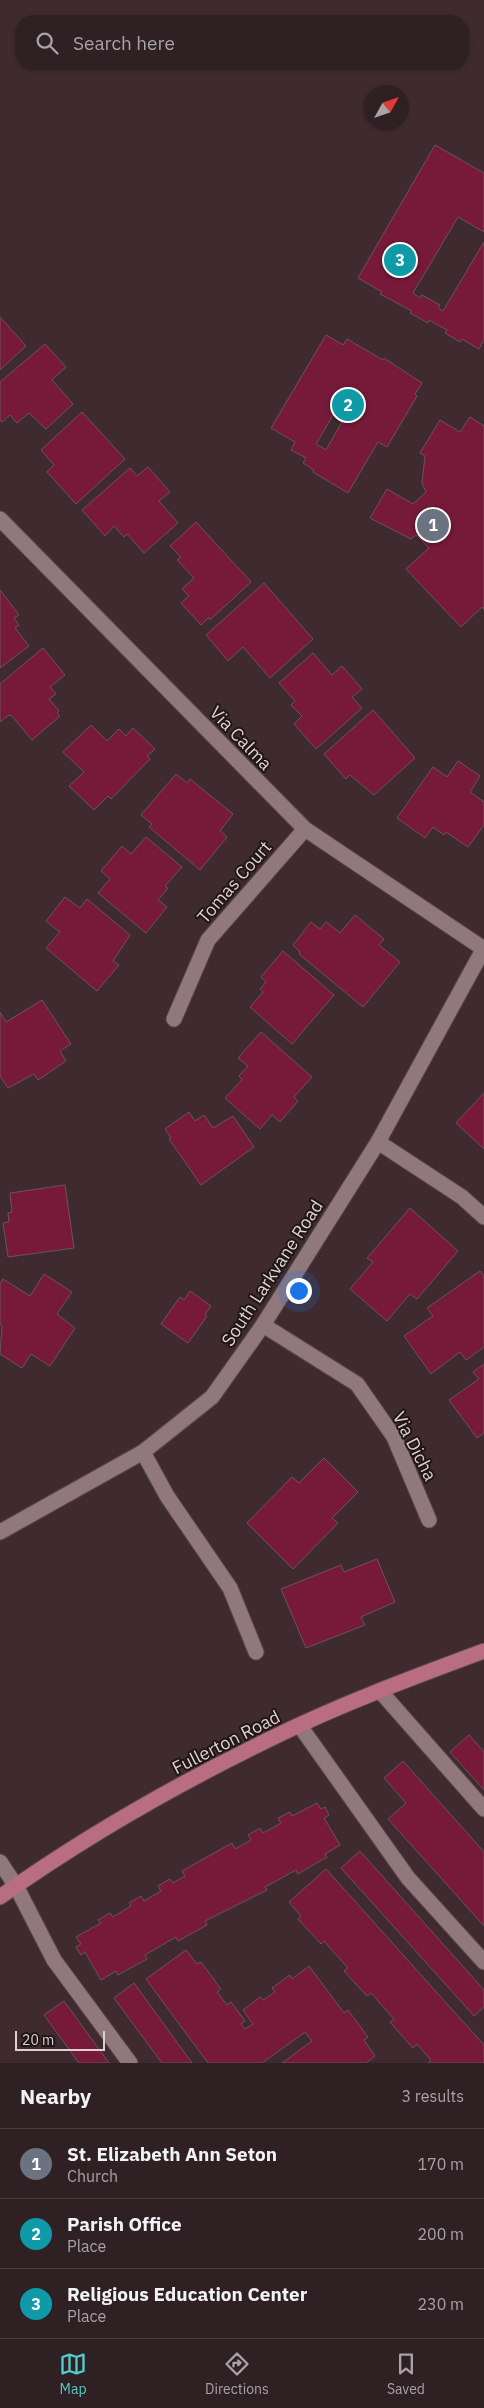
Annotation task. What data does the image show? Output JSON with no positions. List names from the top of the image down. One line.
{"streets":{"main road":["Fullerton Road"],"street":["Via Calma","Tomas Court","South Larkvane Road","Via Dicha"]},"crossings":[["Via Calma","Tomas Court"],["Via Calma","South Larkvane Road"],["South Larkvane Road","Via Dicha"]],"scale_bar":"20 m","north":"top right","page":{"search":"Search here","pins":["3","2","1"],"scale":"20 m","heading":["Nearby","3 results"],"list":[{"mark":"1","name":"St. Elizabeth Ann Seton","note":"Church","value":"170 m"},{"mark":"2","name":"Parish Office","note":"Place","value":"200 m"},{"mark":"3","name":"Religious Education Center","note":"Place","value":"230 m"}],"nav":["Map","Directions","Saved"]}}
